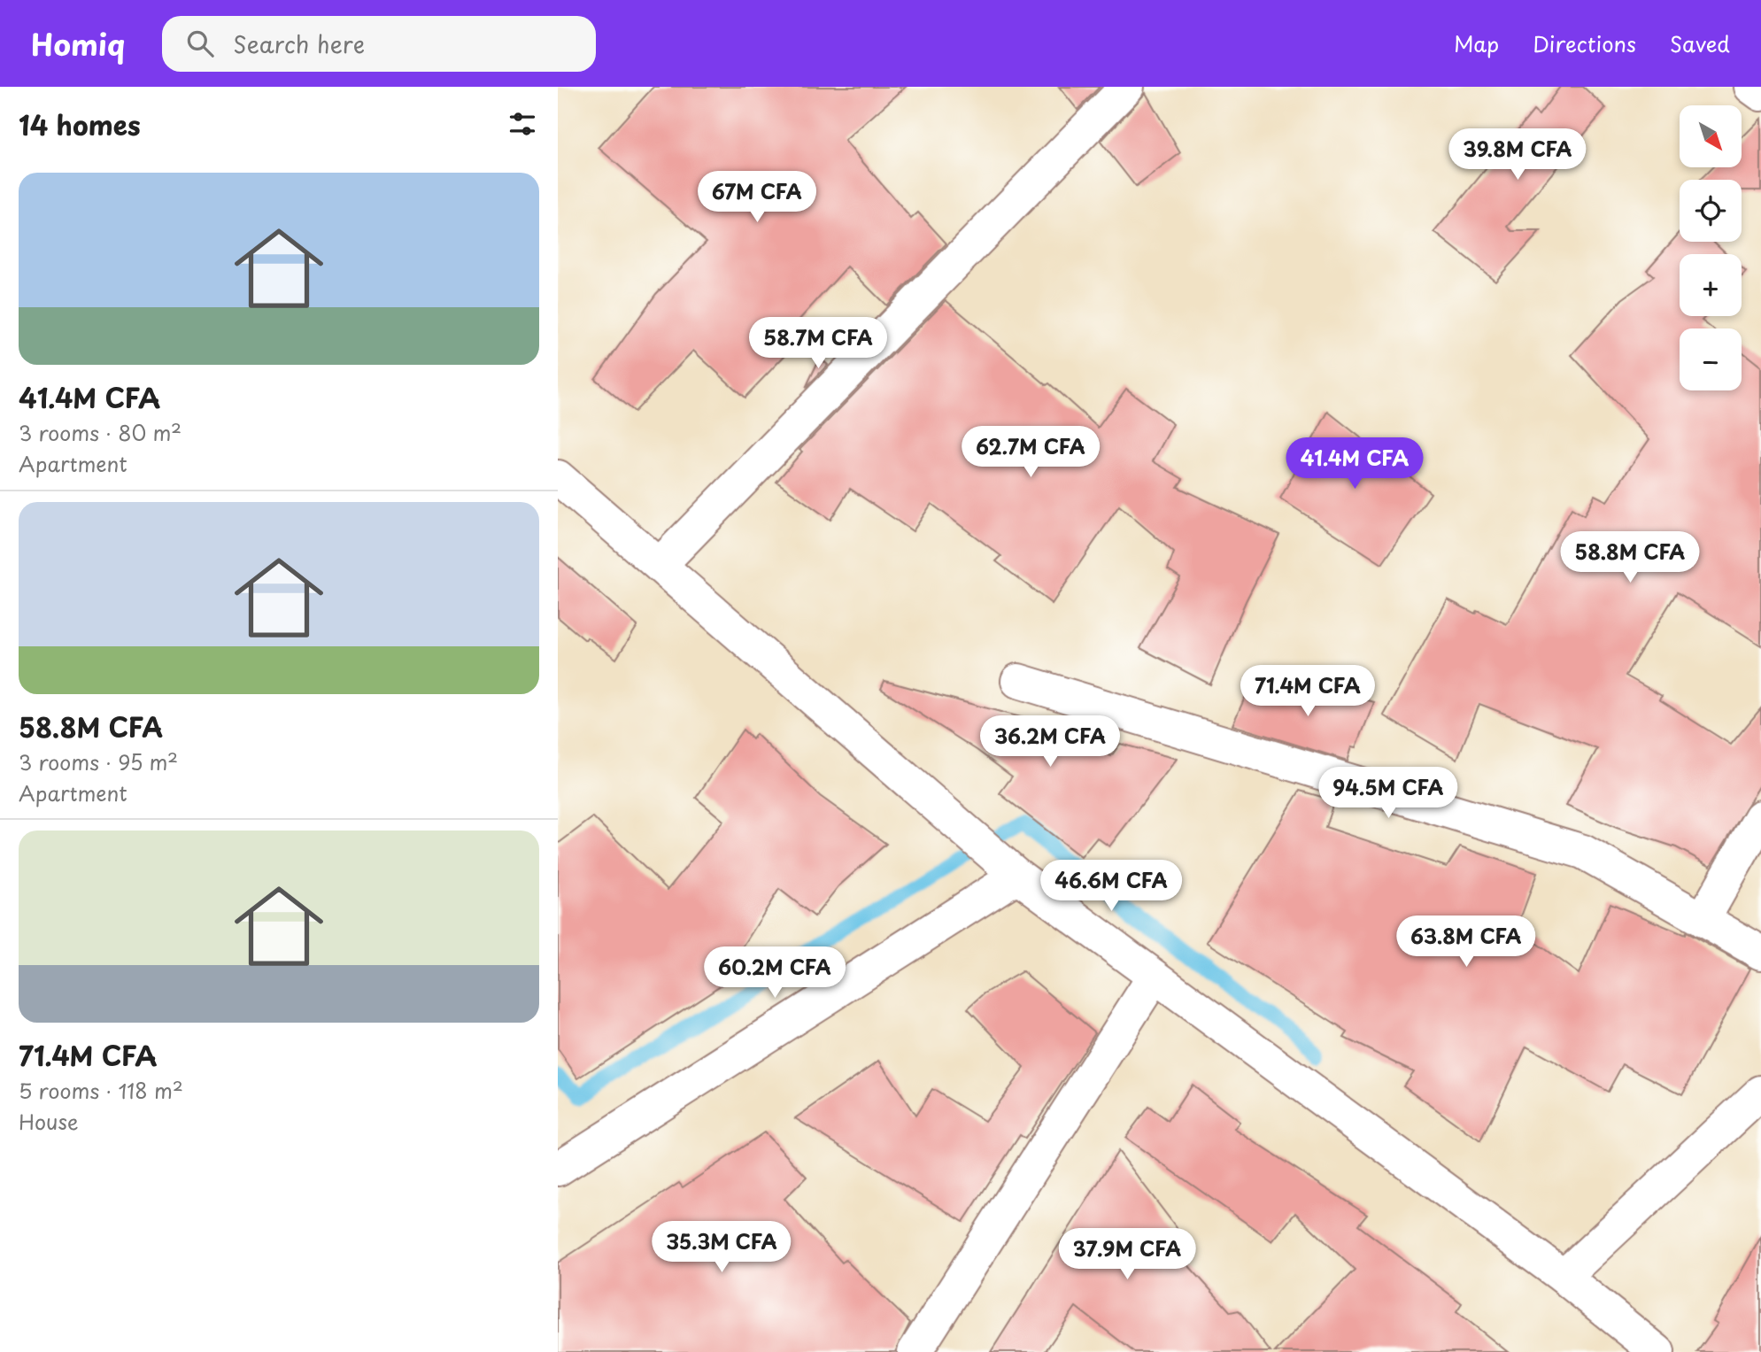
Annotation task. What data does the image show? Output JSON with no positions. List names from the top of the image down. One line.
{"north":"bottom right","page":{"header":"Homiq","search":"Search here","nav":["Map","Directions","Saved"],"heading":"14 homes","map_buttons":["+","−"],"price":["39.8M CFA","67M CFA","58.7M CFA","62.7M CFA","41.4M CFA","58.8M CFA","71.4M CFA","36.2M CFA","94.5M CFA","46.6M CFA","63.8M CFA","60.2M CFA","35.3M CFA","37.9M CFA"],"list":[{"name":"41.4M CFA","note":"3 rooms · 80 m² · Apartment"},{"name":"58.8M CFA","note":"3 rooms · 95 m² · Apartment"},{"name":"71.4M CFA","note":"5 rooms · 118 m² · House"}]}}
